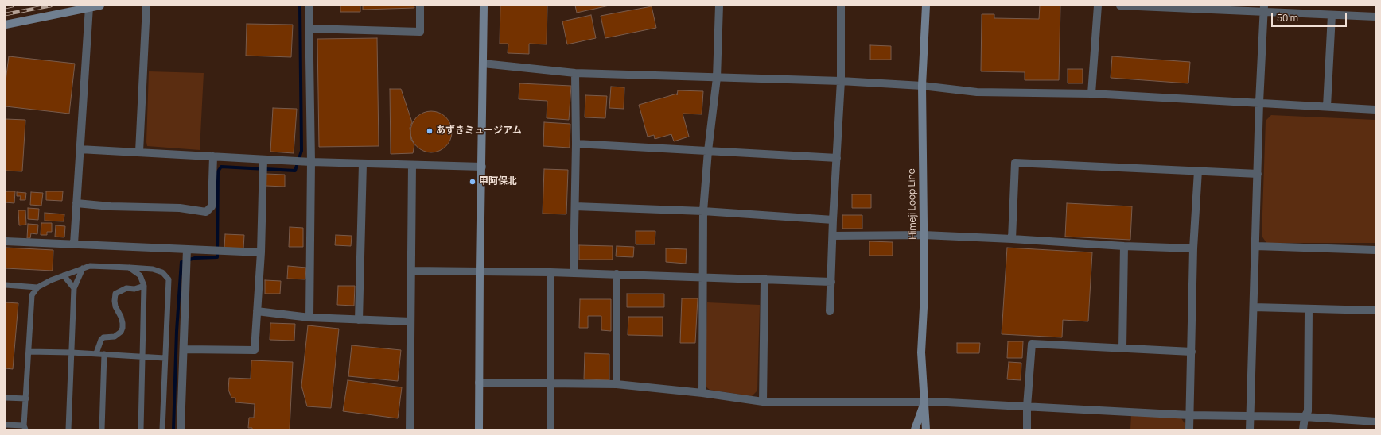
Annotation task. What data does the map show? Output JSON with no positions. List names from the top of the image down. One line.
{"streets":{"street":["Himeji Loop Line"]},"places":["あずきミュージアム","甲阿保北"],"scale_bar":"50 m"}
